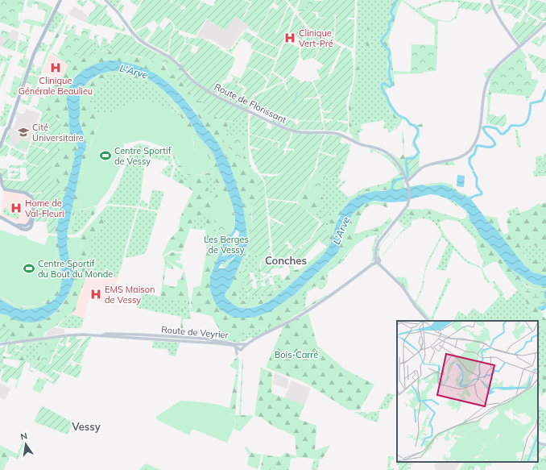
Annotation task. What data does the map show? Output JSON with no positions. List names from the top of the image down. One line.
{"streets":{"main road":["Route de Florissant","Route de Veyrier"]},"districts":["Conches","Vessy"],"water":["L'Arve"],"parks":["Les Berges de Vessy","Bois-Carré"],"places":{"hospital":["Clinique Vert-Pré","Clinique Générale Beaulieu","Home de Val-Fleuri","EMS Maison de Vessy"],"school or university":["Cité Universitaire"],"sports":["Centre Sportif de Vessy","Centre Sportif du Bout du Monde"]},"north":"top"}
